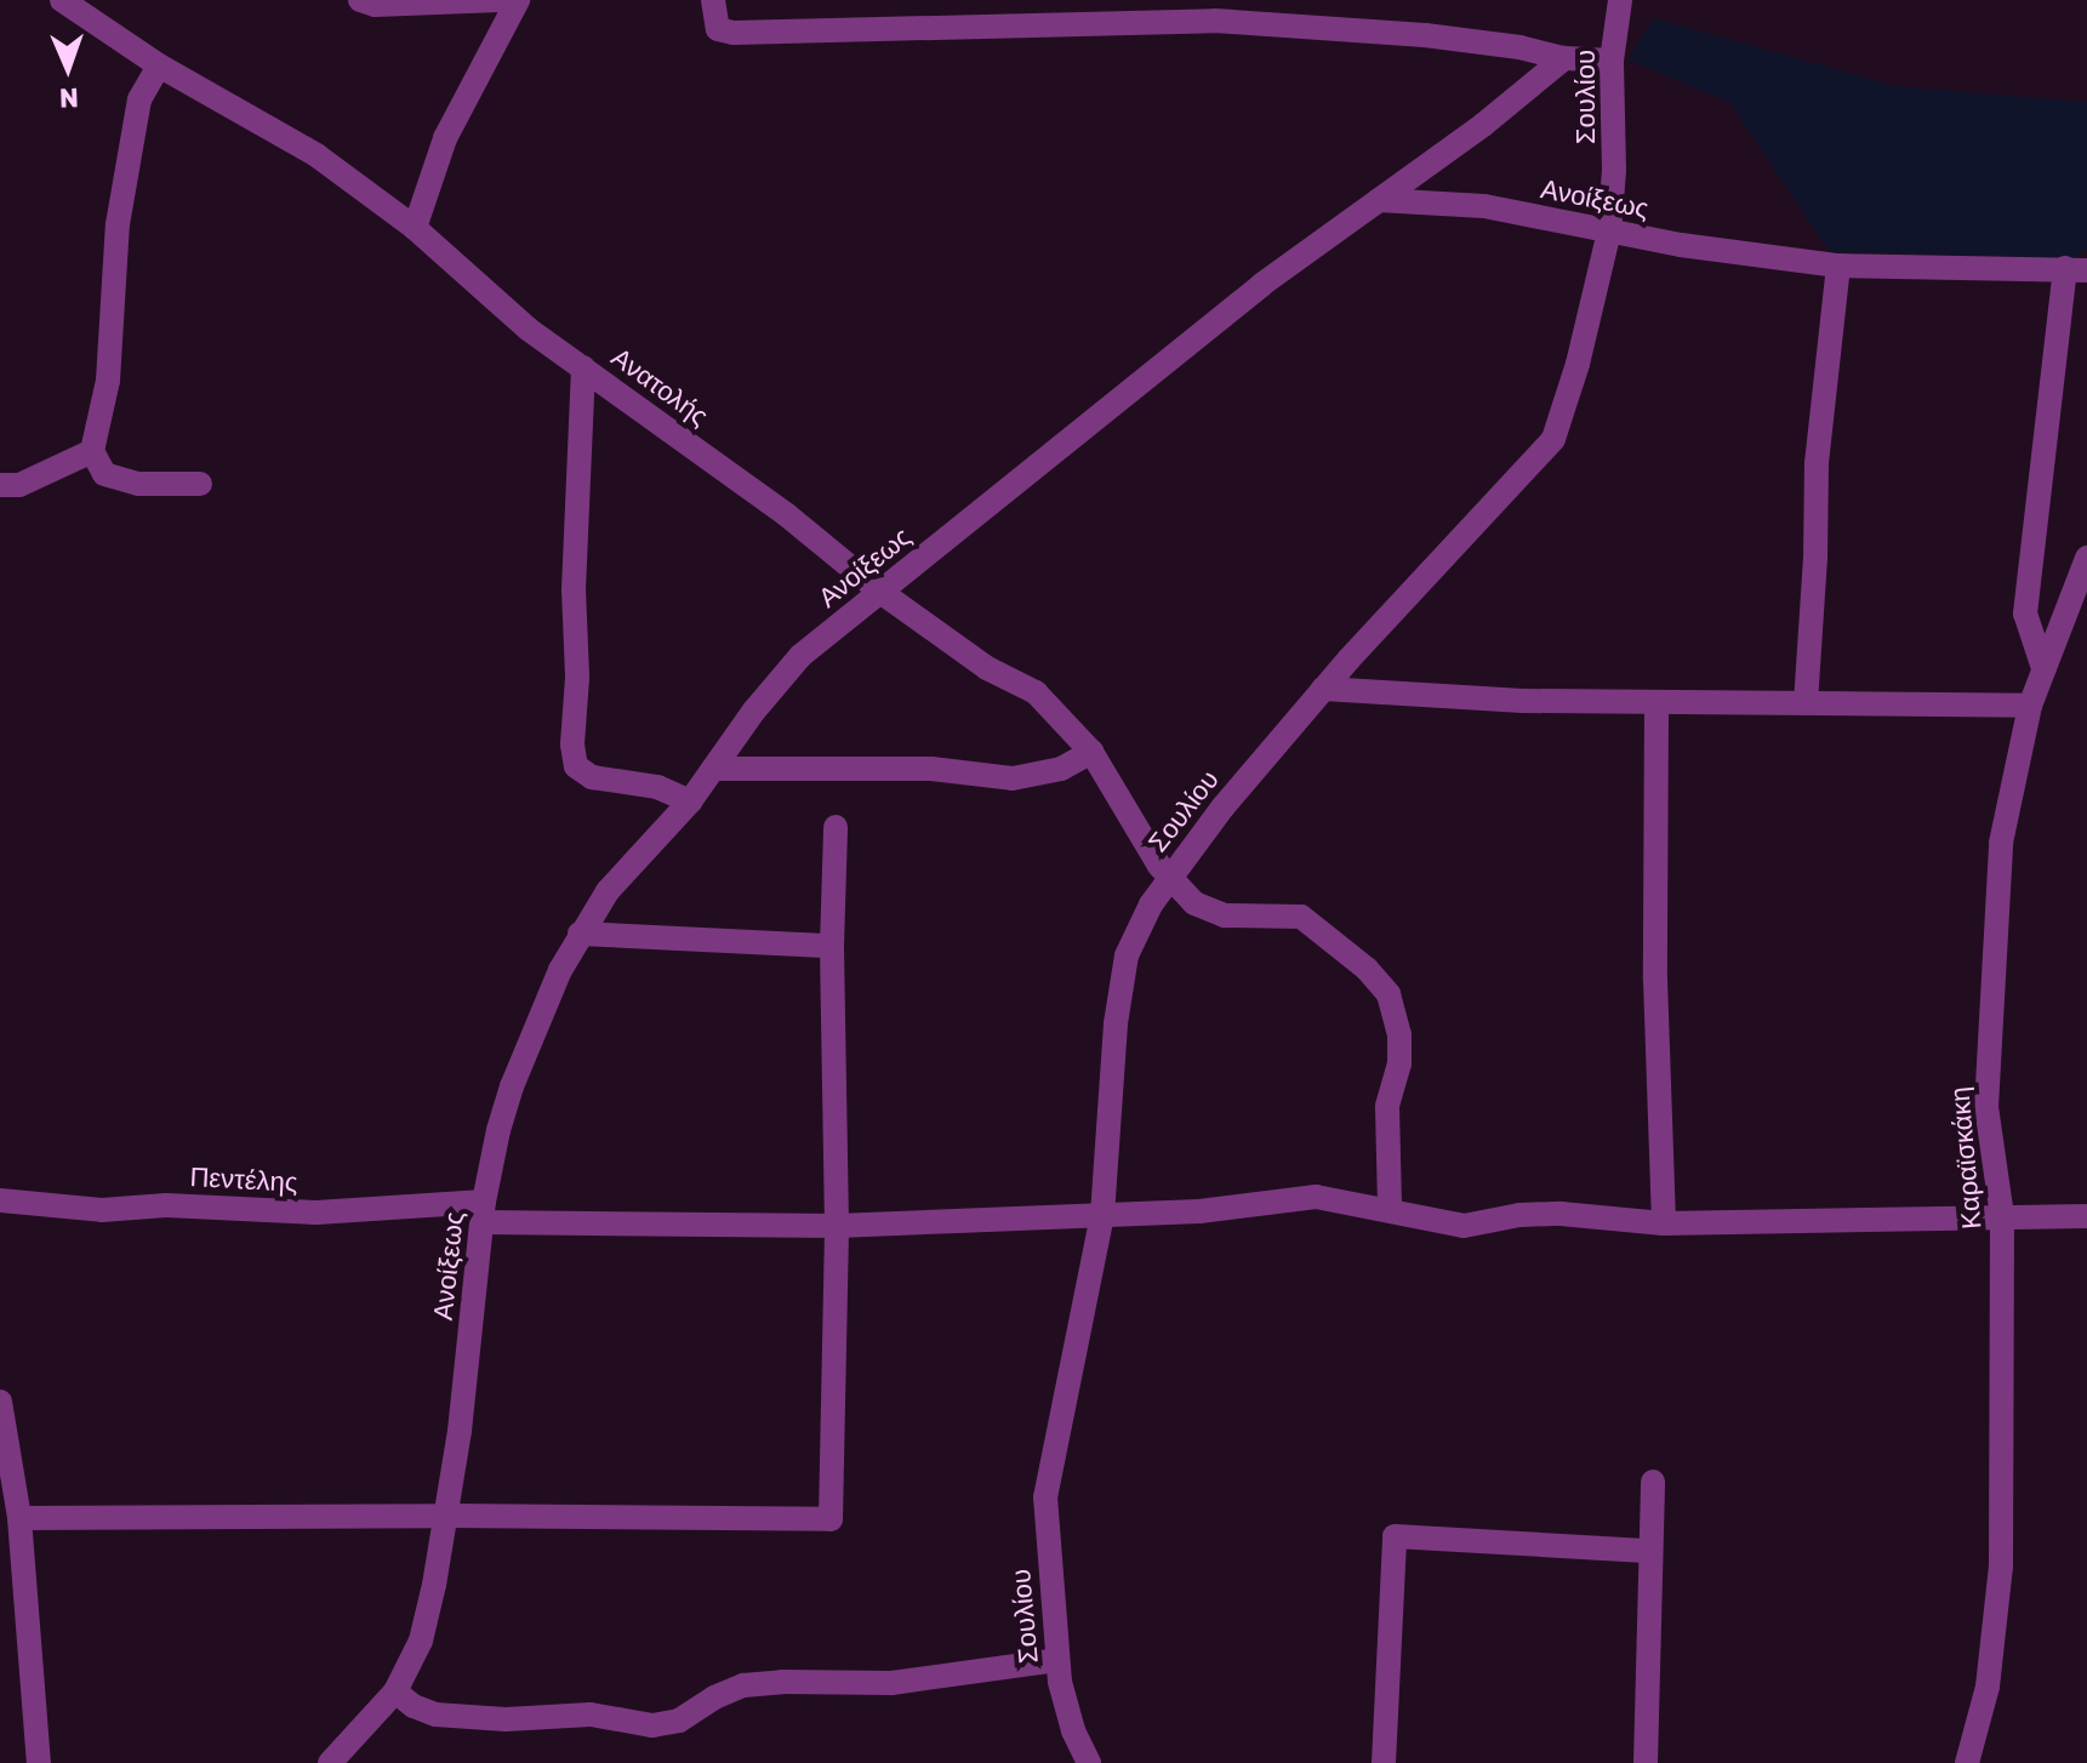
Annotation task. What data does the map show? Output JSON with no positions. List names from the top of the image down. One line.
{"streets":{"street":["Σουλίου","Ανοίξεως","Ανατολής","Καραϊσκάκη","Πεντέλης"]},"crossings":[["Σουλίου","Ανοίξεως"],["Σουλίου","Ανατολής"],["Σουλίου","Πεντέλης"],["Ανοίξεως","Ανατολής"],["Ανοίξεως","Πεντέλης"],["Ανατολής","Πεντέλης"],["Καραϊσκάκη","Πεντέλης"]],"north":"bottom"}
